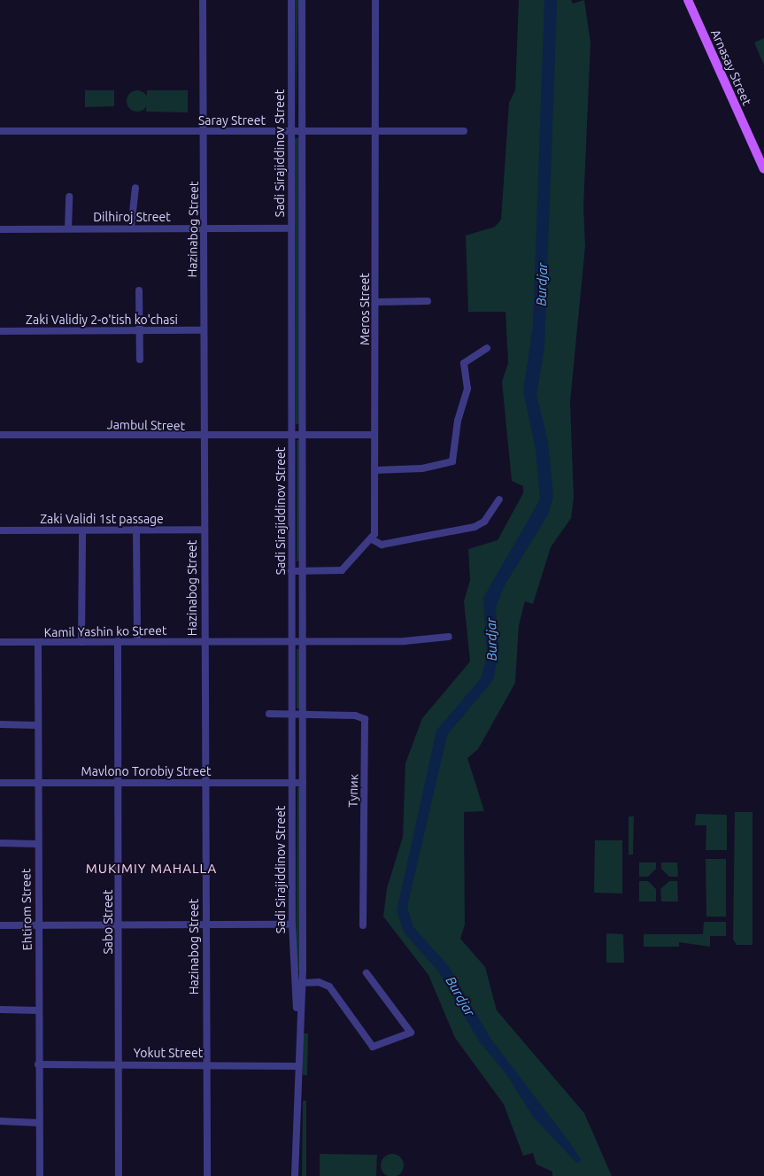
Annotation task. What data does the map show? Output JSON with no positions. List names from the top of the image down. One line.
{"streets":{"main road":["Arnasay Street"],"street":["Saray Street","Sadi Sirajiddinov Street","Dilhiroj Street","Hazinabog Street","Meros Street","Zaki Validiy 2-o'tish ko'chasi","Jambul Street","Zaki Validi 1st passage","Kamil Yashin ko Street","Mavlono Torobiy Street","Тупик","Ehtirom Street","Sabo Street","Yokut Street"]},"crossings":[["Saray Street","Sadi Sirajiddinov Street"],["Saray Street","Hazinabog Street"],["Saray Street","Meros Street"],["Sadi Sirajiddinov Street","Dilhiroj Street"],["Sadi Sirajiddinov Street","Jambul Street"],["Sadi Sirajiddinov Street","Kamil Yashin ko Street"],["Sadi Sirajiddinov Street","Mavlono Torobiy Street"],["Sadi Sirajiddinov Street","Тупик"],["Sadi Sirajiddinov Street","Yokut Street"],["Dilhiroj Street","Hazinabog Street"],["Hazinabog Street","Zaki Validiy 2-o'tish ko'chasi"],["Hazinabog Street","Jambul Street"],["Hazinabog Street","Zaki Validi 1st passage"],["Hazinabog Street","Kamil Yashin ko Street"],["Hazinabog Street","Mavlono Torobiy Street"],["Hazinabog Street","Yokut Street"],["Meros Street","Jambul Street"],["Kamil Yashin ko Street","Ehtirom Street"],["Kamil Yashin ko Street","Sabo Street"],["Mavlono Torobiy Street","Ehtirom Street"],["Mavlono Torobiy Street","Sabo Street"],["Ehtirom Street","Yokut Street"],["Sabo Street","Yokut Street"]],"districts":["MUKIMIY MAHALLA"],"water":["Burdjar"]}
